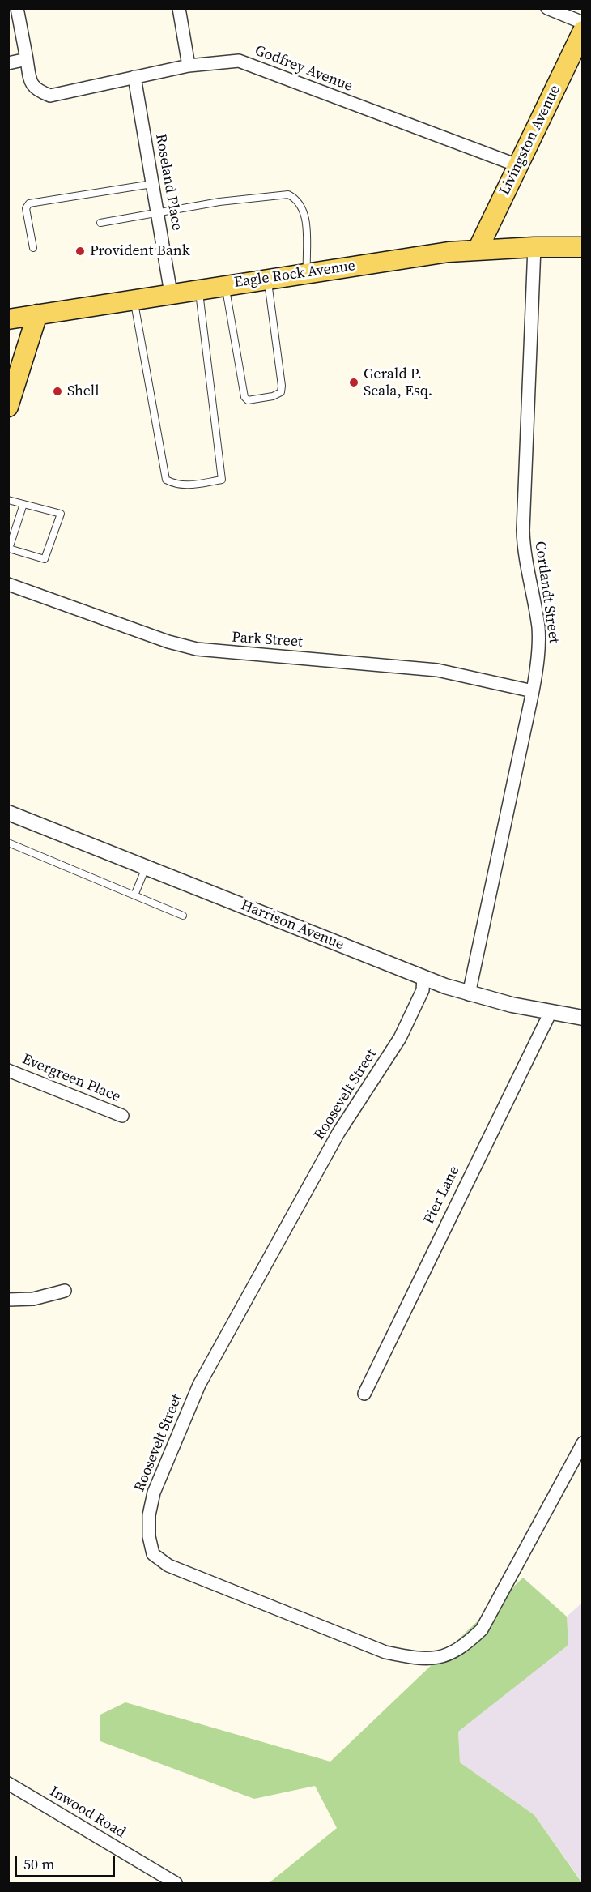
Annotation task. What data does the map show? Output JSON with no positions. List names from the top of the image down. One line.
{"streets":{"main road":["Livingston Avenue","Eagle Rock Avenue"],"street":["Godfrey Avenue","Roseland Place","Cortlandt Street","Park Street","Harrison Avenue","Evergreen Place","Roosevelt Street","Pier Lane","Inwood Road"]},"crossings":[["Godfrey Avenue","Livingston Avenue"],["Godfrey Avenue","Roseland Place"],["Livingston Avenue","Eagle Rock Avenue"],["Roseland Place","Eagle Rock Avenue"],["Eagle Rock Avenue","Cortlandt Street"],["Cortlandt Street","Park Street"],["Cortlandt Street","Harrison Avenue"],["Harrison Avenue","Roosevelt Street"],["Harrison Avenue","Pier Lane"]],"places":["Provident Bank","Gerald P. Scala, Esq.","Shell"],"scale_bar":"50 m"}
